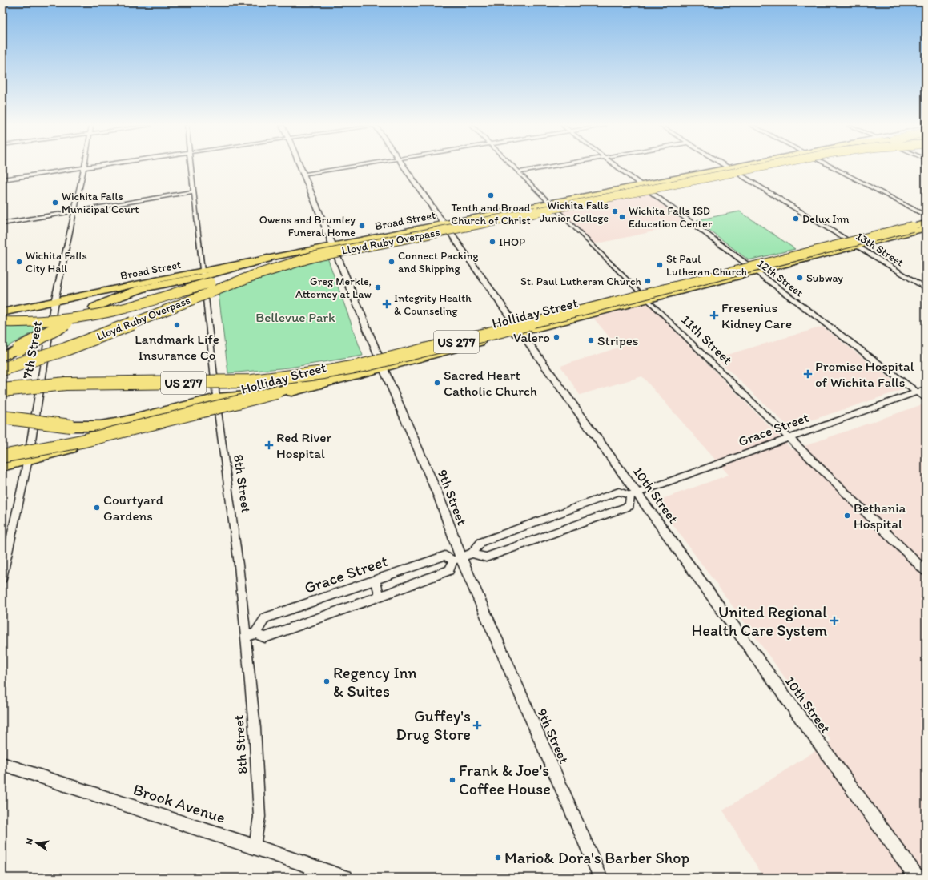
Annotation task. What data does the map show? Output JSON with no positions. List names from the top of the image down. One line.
{"streets":{"highway":["Lloyd Ruby Overpass","US 277"],"main road":["Broad Street","Holliday Street"],"street":["13th Street","12th Street","11th Street","7th Street","Grace Street","8th Street","10th Street","9th Street","Brook Avenue"]},"crossings":[["Broad Street","13th Street"],["Broad Street","12th Street"],["Broad Street","11th Street"],["Broad Street","7th Street"],["Broad Street","8th Street"],["Broad Street","10th Street"],["Broad Street","9th Street"],["13th Street","Holliday Street"],["12th Street","Holliday Street"],["12th Street","Grace Street"],["Holliday Street","11th Street"],["Holliday Street","10th Street"],["Holliday Street","9th Street"],["11th Street","Grace Street"],["Grace Street","8th Street"],["Grace Street","10th Street"],["Grace Street","9th Street"],["8th Street","Brook Avenue"]],"parks":["Bellevue Park"],"places":{"other":["Tenth and Broad Church of Christ","Wichita Falls Municipal Court","Wichita Falls Junior College","Wichita Falls ISD Education Center","Delux Inn","Owens and Brumley Funeral Home","IHOP","Wichita Falls City Hall","Connect Packing and Shipping","St Paul Lutheran Church","Subway","St. Paul Lutheran Church","Greg Merkle, Attorney at Law","Landmark Life Insurance Co","Valero","Stripes","Sacred Heart Catholic Church","Courtyard Gardens","Bethania Hospital","Regency Inn & Suites","Frank & Joe's Coffee House","Mario& Dora's Barber Shop"],"health":["Integrity Health & Counseling","Fresenius Kidney Care","Promise Hospital of Wichita Falls","Red River Hospital","United Regional Health Care System","Guffey's Drug Store"]},"north":"left"}
